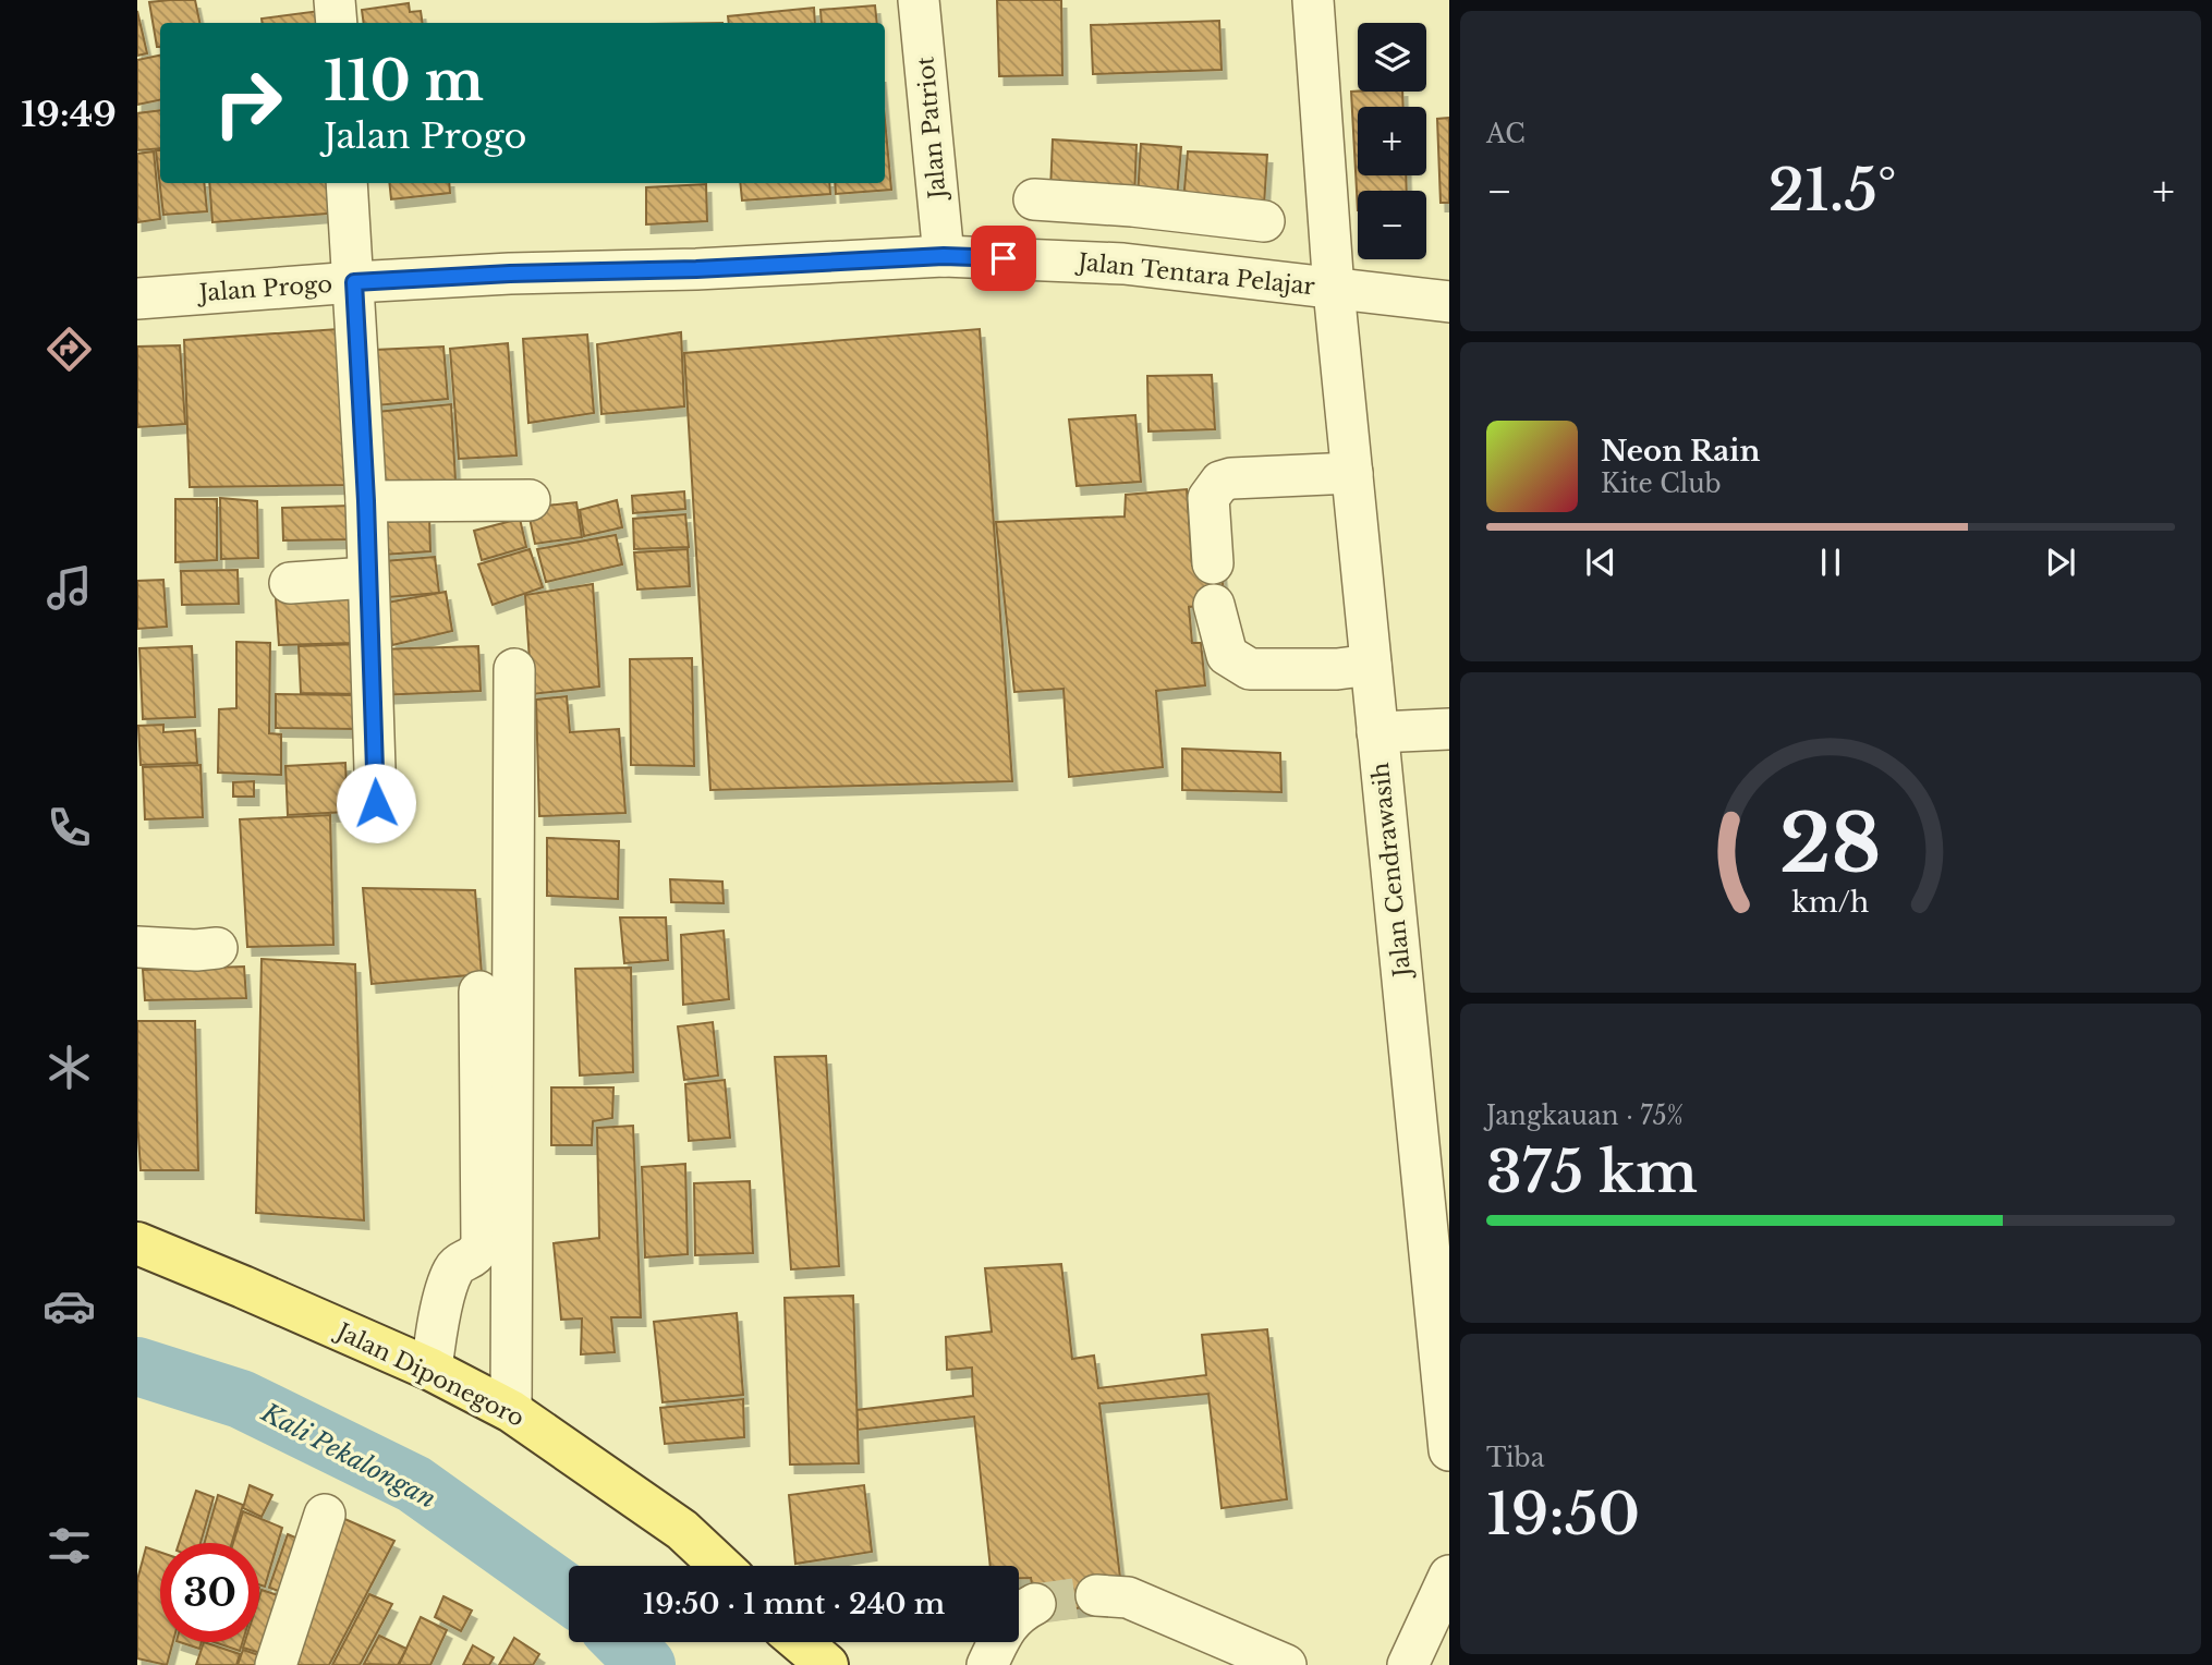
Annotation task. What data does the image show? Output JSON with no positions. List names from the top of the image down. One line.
{"streets":{"main road":["Jalan Diponegoro"],"street":["Jalan Patriot","Jalan Tentara Pelajar","Jalan Progo","Jalan Cendrawasih"]},"crossings":[["Jalan Patriot","Jalan Tentara Pelajar"],["Jalan Patriot","Jalan Progo"],["Jalan Tentara Pelajar","Jalan Progo"],["Jalan Tentara Pelajar","Jalan Cendrawasih"]],"water":["Kali Pekalongan"],"page":{"tabs":"19:49","tile":["AC",["Jangkauan · 75%","375 km"],["Tiba","19:50"]],"map_buttons":["+","−"],"turn":["110 m","Jalan Progo"],"heat":["−","21.5°","+"],"song":["Neon Rain","Kite Club"],"limit":"30","trip":"19:50 · 1 mnt · 240 m","gauge":["28","km/h"]}}
